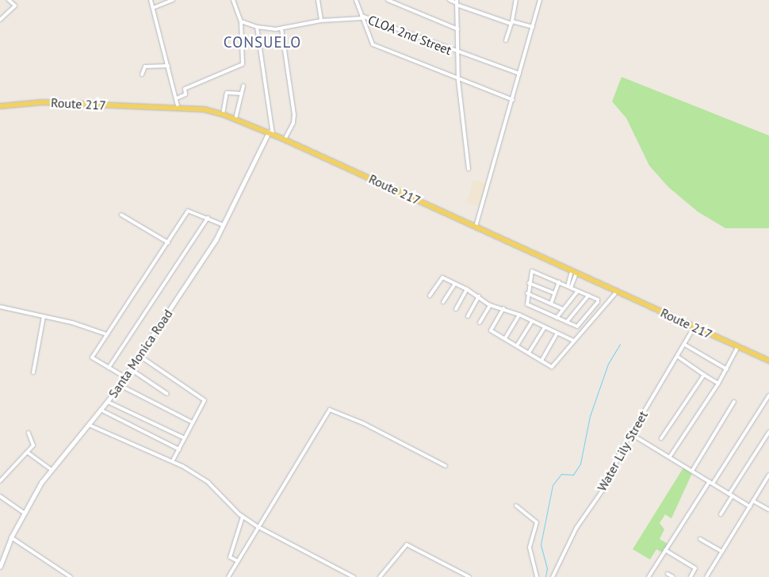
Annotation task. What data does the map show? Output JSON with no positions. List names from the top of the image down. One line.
{"streets":{"main road":["Route 217"],"street":["CLOA 2nd Street","Santa Monica Road","Water Lily Street"]},"crossings":[["Route 217","Santa Monica Road"],["Route 217","Water Lily Street"]],"districts":["CONSUELO"]}
